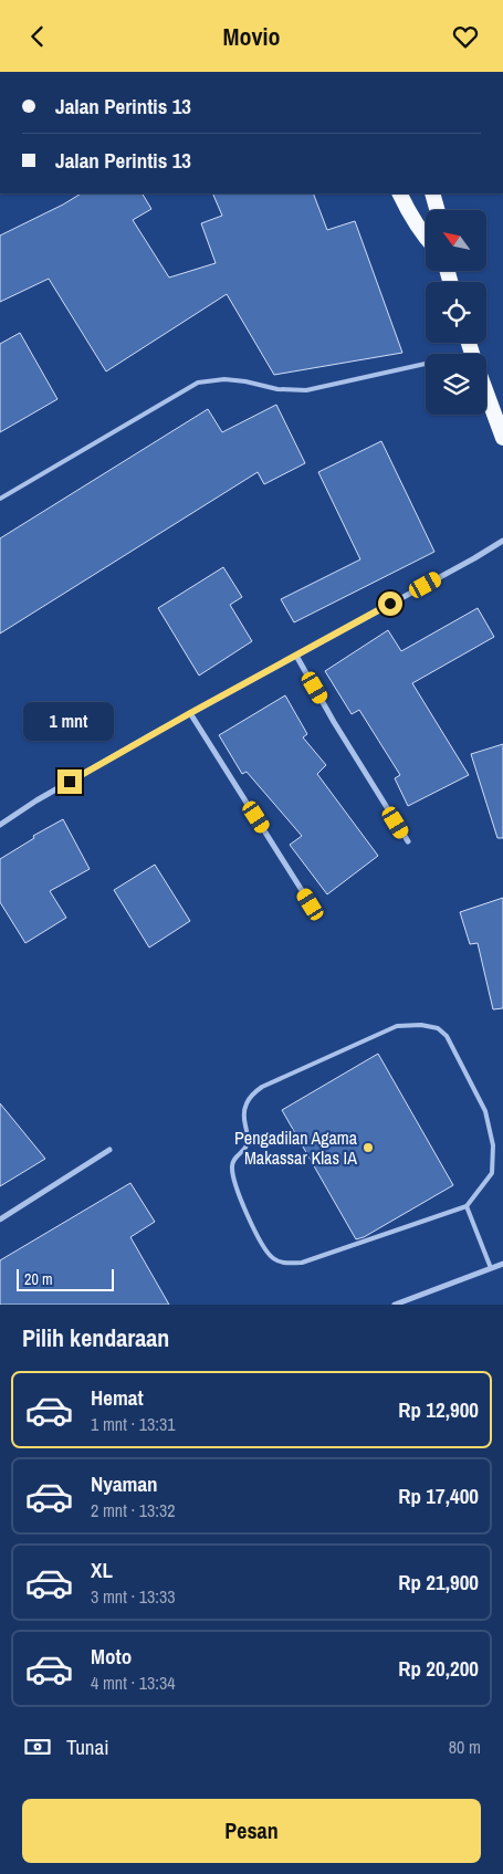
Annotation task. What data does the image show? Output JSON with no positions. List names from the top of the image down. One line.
{"places":["Pengadilan Agama Makassar Klas IA"],"scale_bar":"20 m","north":"top left","page":{"header":"Movio","banner":["Jalan Perintis 13","Jalan Perintis 13"],"bubble":"1 mnt","scale":"20 m","heading":"Pilih kendaraan","list":[{"name":"Hemat","note":"1 mnt · 13:31","value":"Rp 12,900"},{"name":"Nyaman","note":"2 mnt · 13:32","value":"Rp 17,400"},{"name":"XL","note":"3 mnt · 13:33","value":"Rp 21,900"},{"name":"Moto","note":"4 mnt · 13:34","value":"Rp 20,200"}],"pay":["Tunai","80 m"],"buttons":"Pesan"}}
